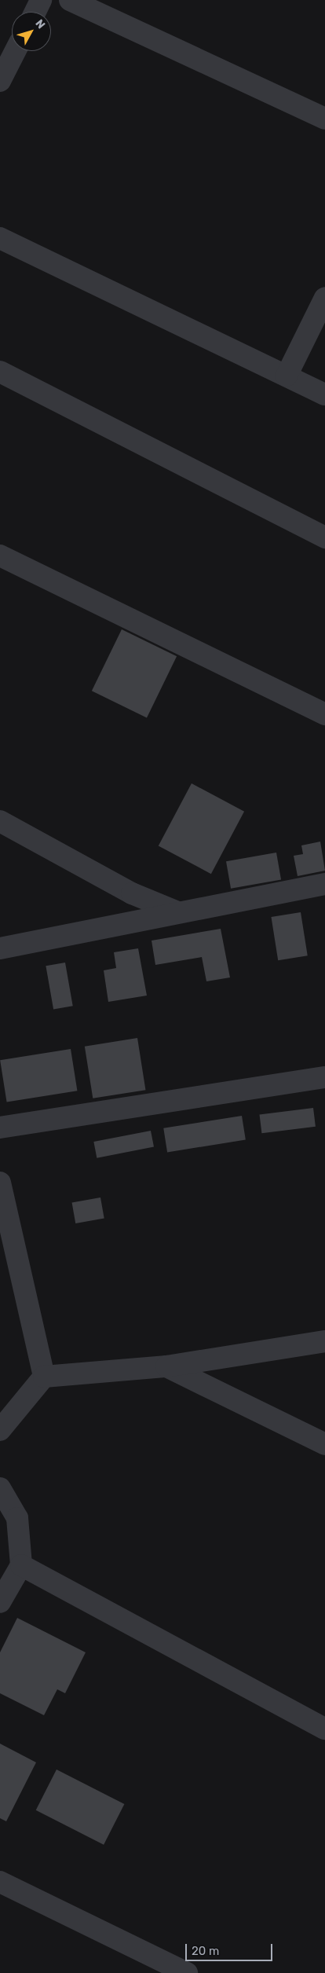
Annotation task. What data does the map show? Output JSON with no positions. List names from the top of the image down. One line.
{"scale_bar":"20 m","north":"top right"}
